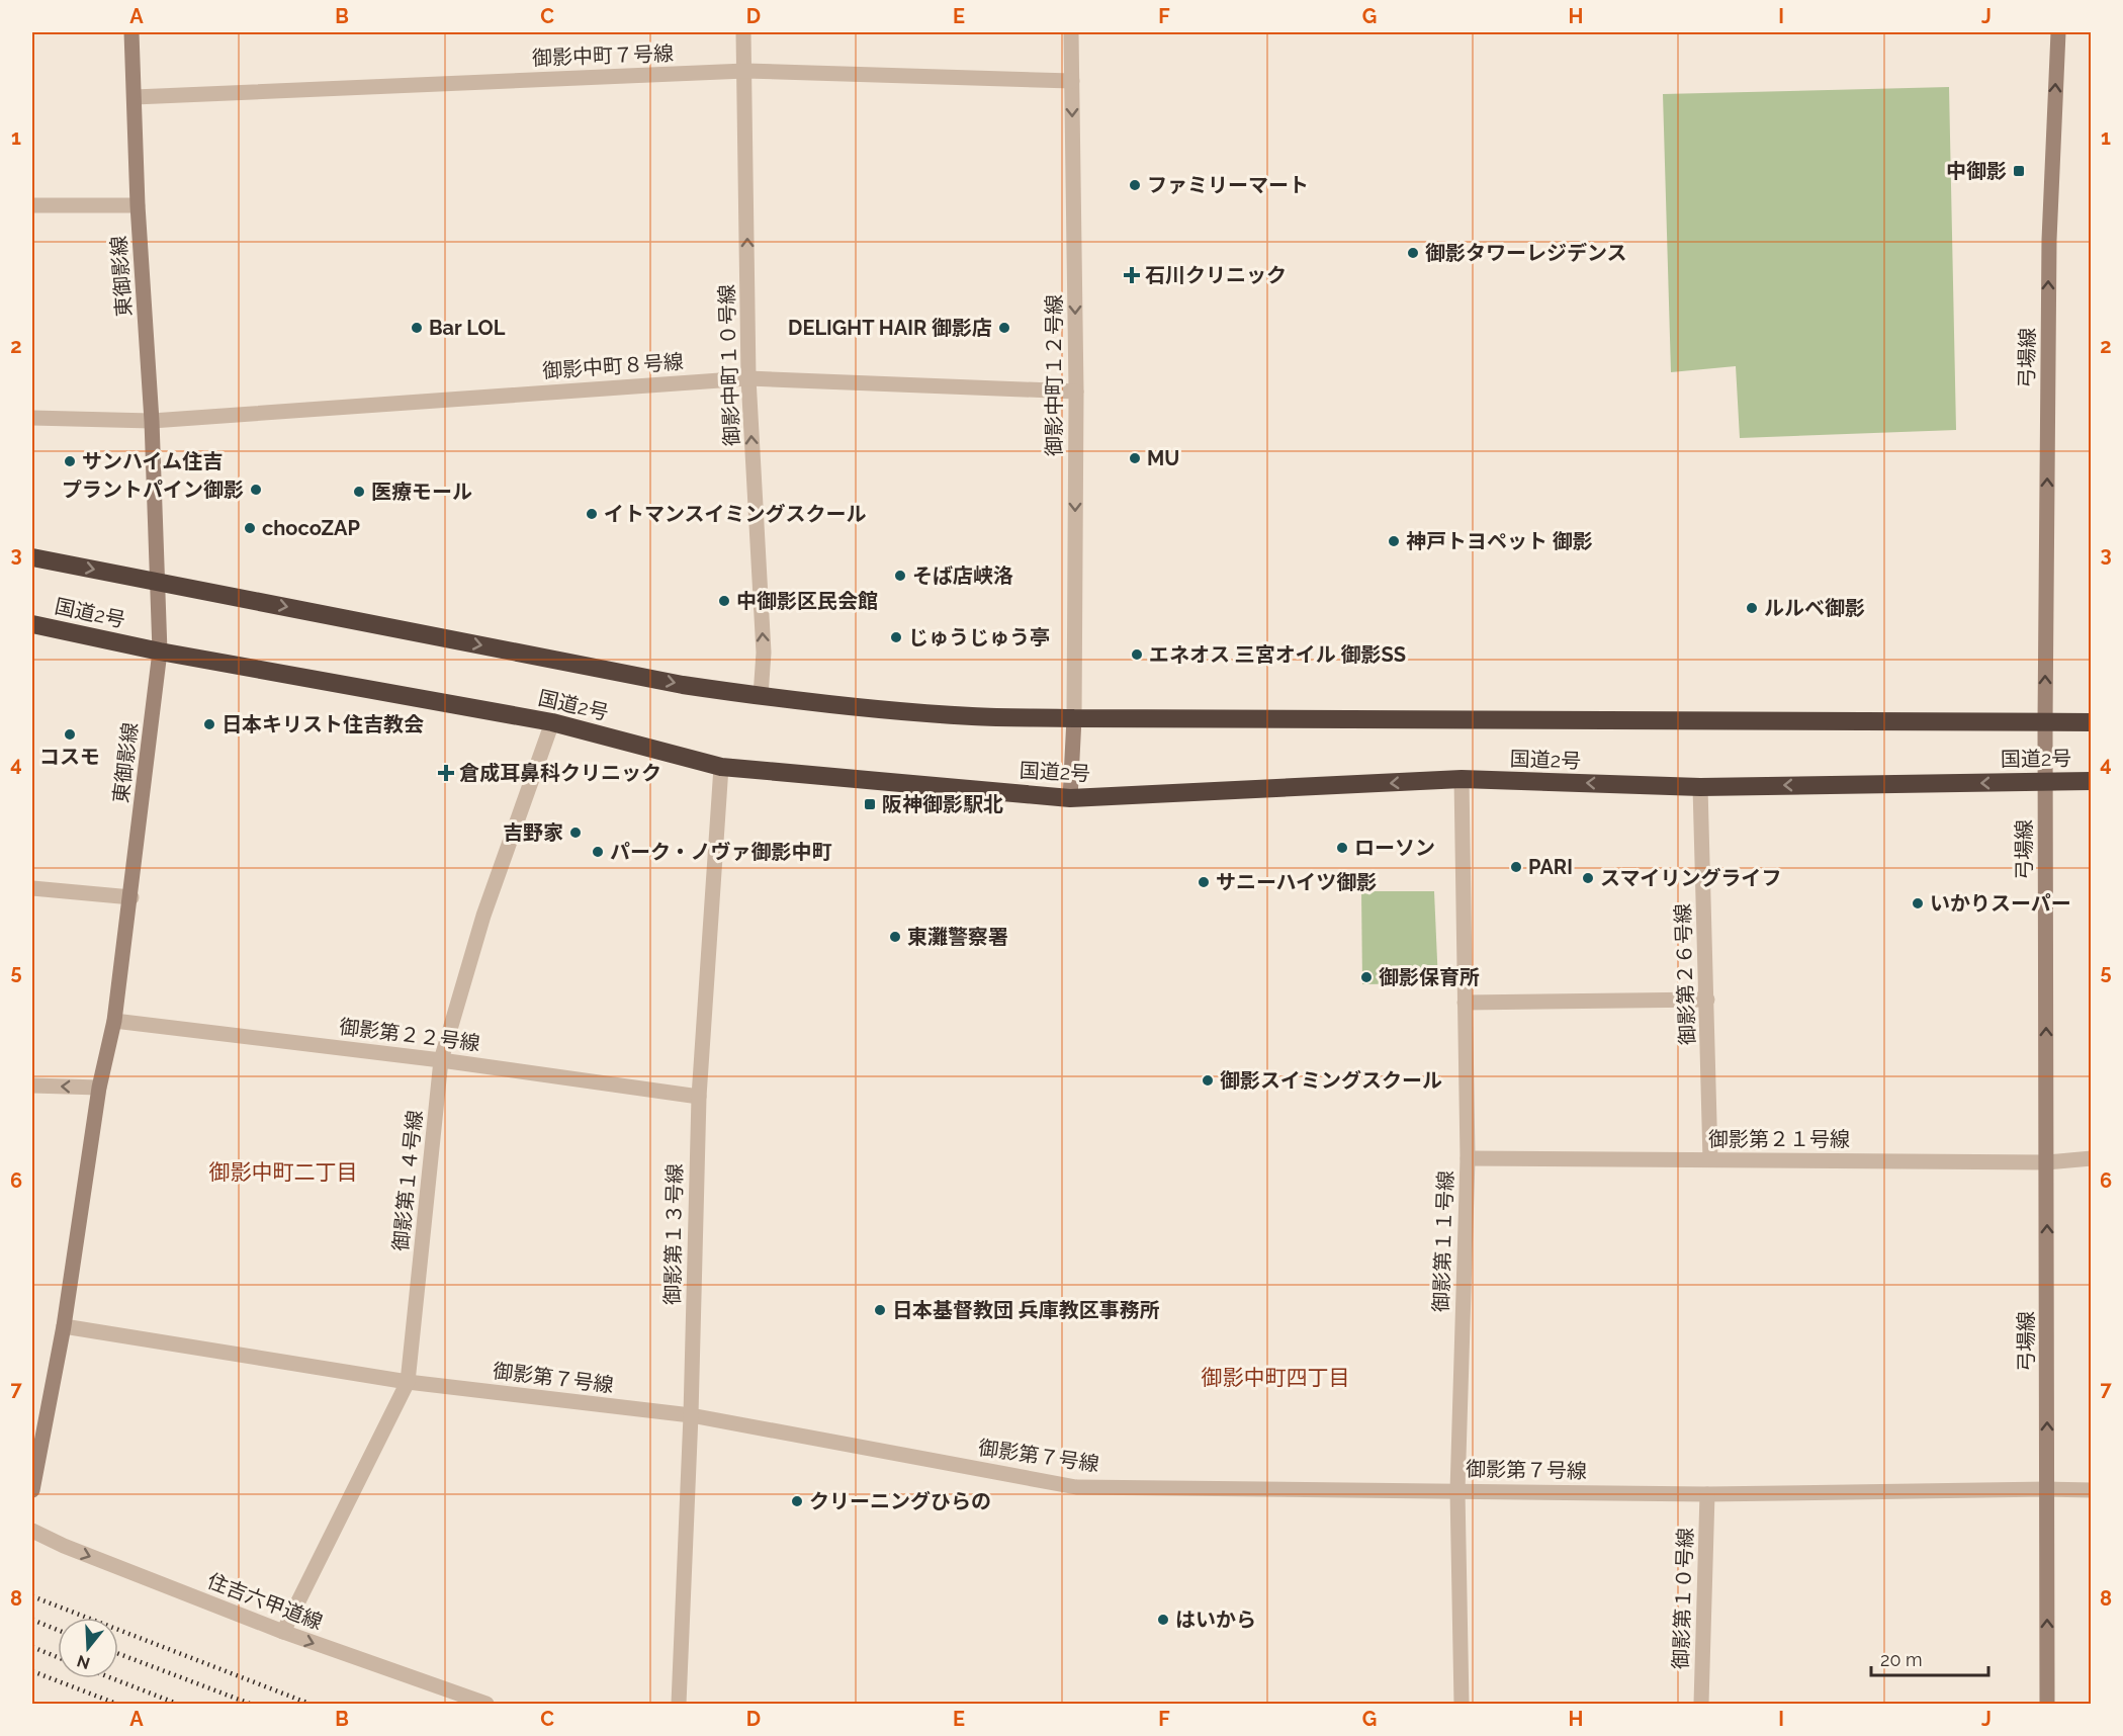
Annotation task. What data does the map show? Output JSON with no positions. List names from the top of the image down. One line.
{"streets":{"highway":["国道2号"],"street":["御影中町７号線","東御影線","弓場線","御影中町１０号線","御影中町８号線","御影中町１２号線","御影第２６号線","御影第２２号線","御影第２１号線","御影第１４号線","御影第１３号線","御影第１１号線","御影第７号線","御影第１０号線","住吉六甲道線"]},"crossings":[["御影中町７号線","東御影線"],["御影中町７号線","御影中町１０号線"],["御影中町７号線","御影中町１２号線"],["東御影線","御影中町８号線"],["東御影線","国道2号"],["東御影線","御影第２２号線"],["東御影線","御影第７号線"],["弓場線","国道2号"],["弓場線","御影第２１号線"],["弓場線","御影第７号線"],["御影中町１０号線","御影中町８号線"],["御影中町１０号線","国道2号"],["御影中町８号線","御影中町１２号線"],["御影中町１２号線","国道2号"],["国道2号","御影第２６号線"],["国道2号","御影第１４号線"],["国道2号","御影第１３号線"],["国道2号","御影第１１号線"],["御影第２６号線","御影第２１号線"],["御影第２２号線","御影第１４号線"],["御影第２２号線","御影第１３号線"],["御影第２１号線","御影第１１号線"],["御影第１４号線","御影第７号線"],["御影第１４号線","住吉六甲道線"],["御影第１３号線","御影第７号線"],["御影第１１号線","御影第７号線"],["御影第７号線","御影第１０号線"]],"one_way":["弓場線","御影中町１０号線","御影中町１２号線","住吉六甲道線"],"districts":["御影中町二丁目","御影中町四丁目"],"places":{"transit":["中御影","阪神御影駅北"],"other":["ファミリーマート","御影タワーレジデンス","Bar LOL","DELIGHT HAIR 御影店","MU","サンハイム住吉","プラントパイン御影","医療モール","イトマンスイミングスクール","chocoZAP","神戸トヨペット 御影","そば店峡洛","中御影区民会館","ルルベ御影","じゅうじゅう亭","エネオス 三宮オイル 御影SS","日本キリスト住吉教会","コスモ","吉野家","ローソン","パーク・ノヴァ御影中町","PARI","スマイリングライフ","サニーハイツ御影","いかりスーパー","東灘警察署","御影保育所","御影スイミングスクール","日本基督教団 兵庫教区事務所","クリーニングひらの","はいから"],"health":["石川クリニック","倉成耳鼻科クリニック"]},"scale_bar":"20 m","north":"bottom","grid":{"columns":["A","B","C","D","E","F","G","H","I","J"],"rows":["1","2","3","4","5","6","7","8"]}}
